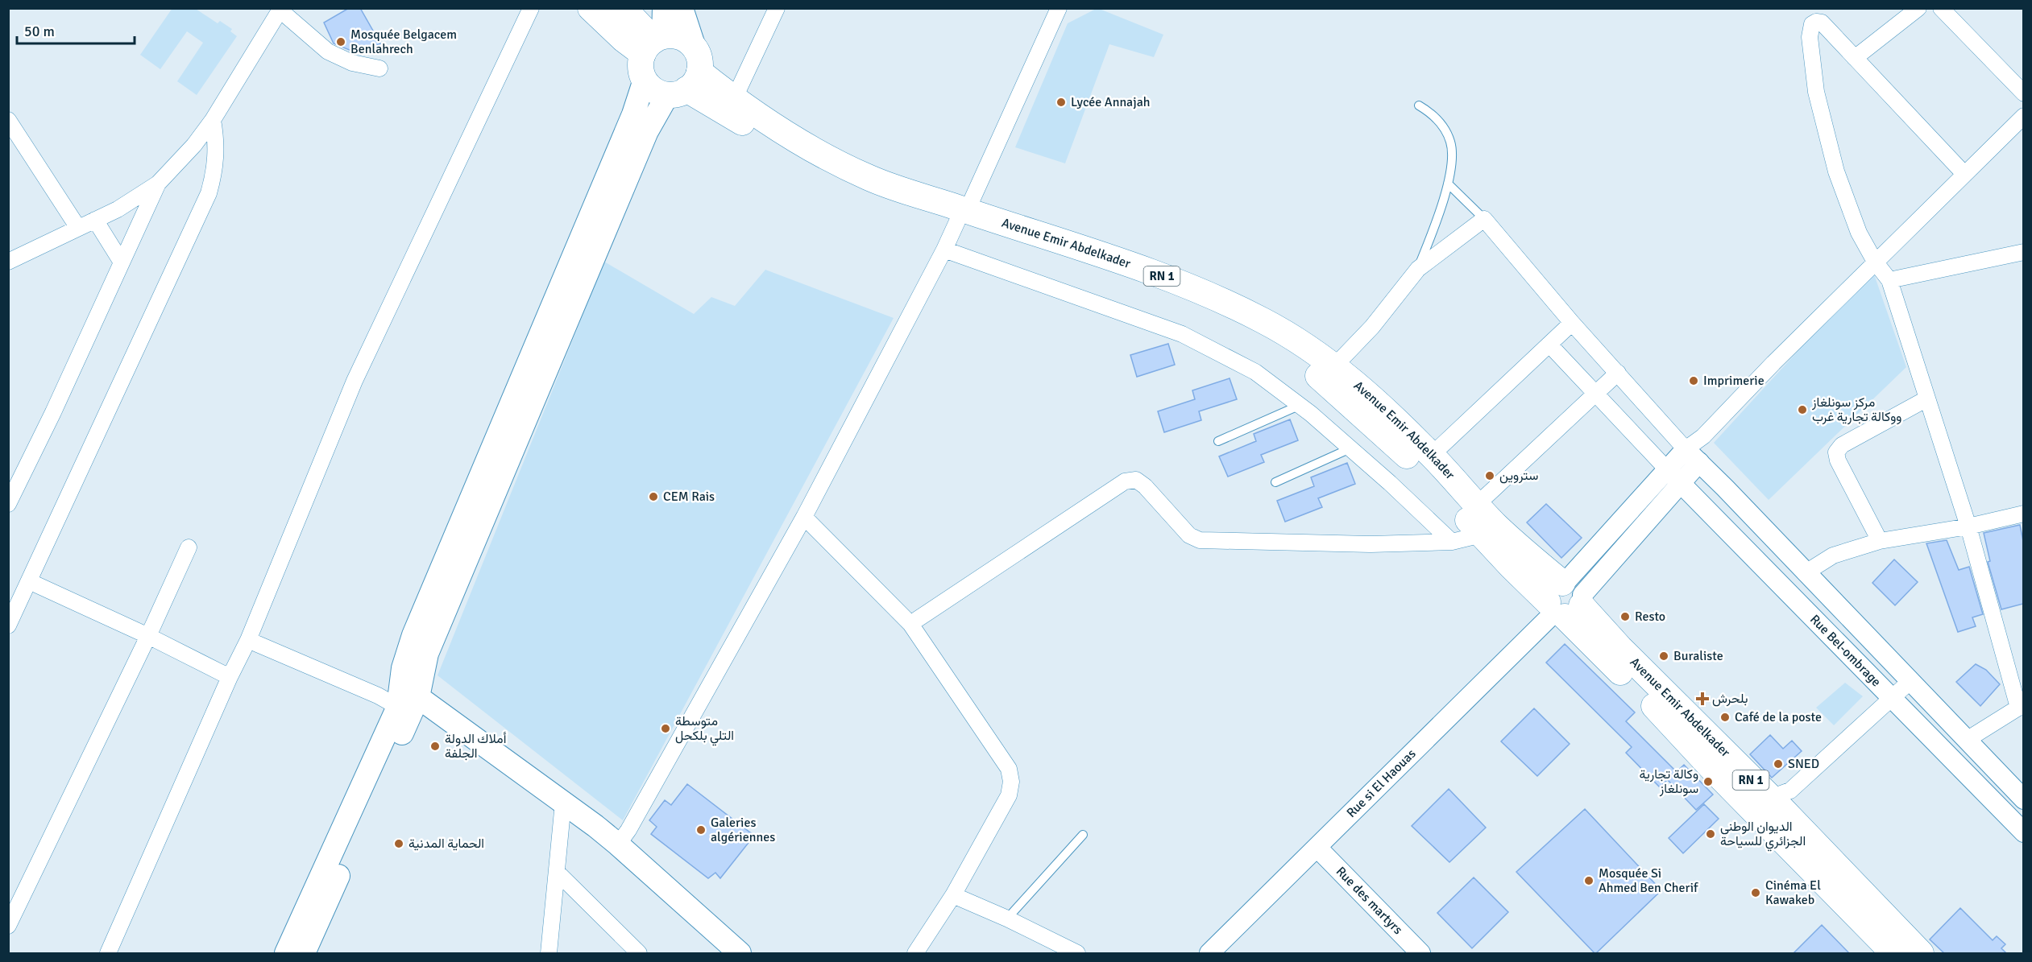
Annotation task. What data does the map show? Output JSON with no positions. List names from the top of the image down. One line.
{"streets":{"main road":["Avenue Emir Abdelkader","RN 1"],"street":["Rue Bel-ombrage","Rue si El Haouas","Rue des martyrs"]},"crossings":[["Avenue Emir Abdelkader","Rue si El Haouas"],["Rue si El Haouas","Rue des martyrs"]],"places":{"other":["Mosquée Belgacem Benlahrech","Lycée Annajah","Imprimerie","مركز سونلغاز ووكالة تجارية غرب","ستروين","CEM Rais","Resto","Buraliste","Café de la poste","متوسطة التلي بلكحل","أملاك الدولة الجلفة","SNED","وكالة تجارية سونلغاز","Galeries algériennes","الديوان الوطني الجزائري للسياحة","الحماية المدنية","Mosquée Si Ahmed Ben Cherif","Cinéma El Kawakeb"],"health":["بلحرش"]},"scale_bar":"50 m"}
